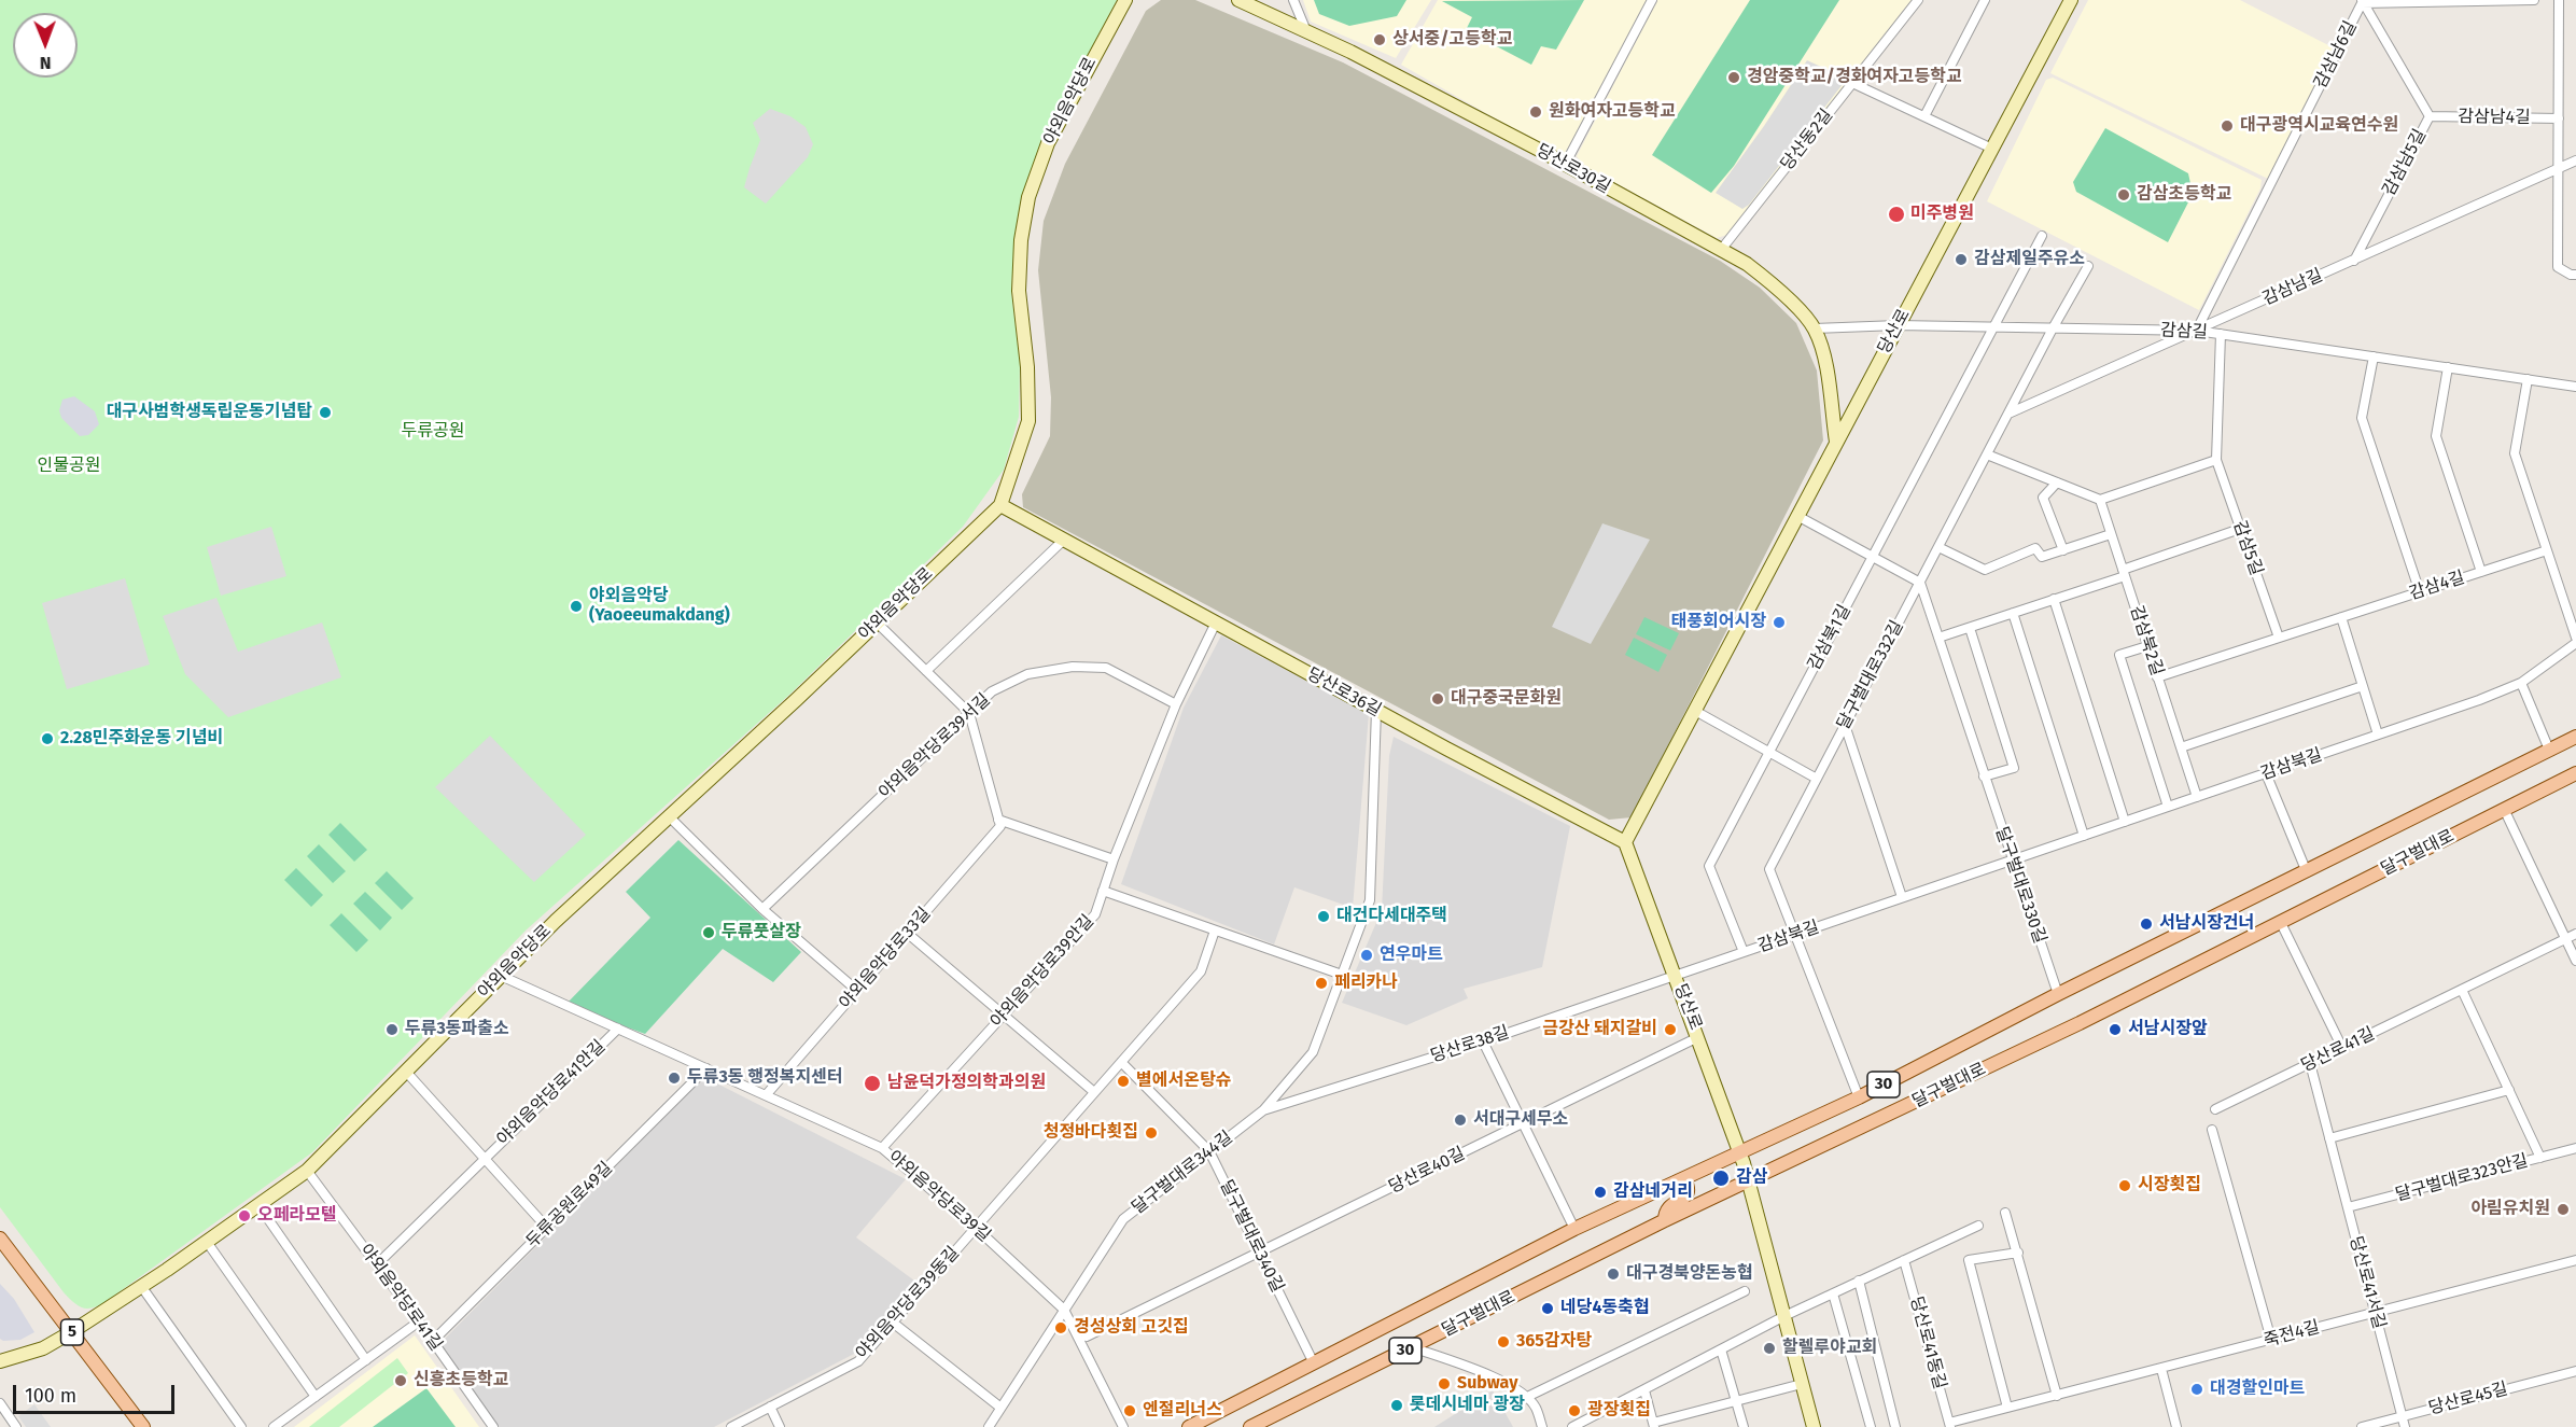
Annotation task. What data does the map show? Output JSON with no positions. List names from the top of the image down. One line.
{"streets":{"main road":["야외음악당로","당산로30길","당산로","당산로36길","달구벌대로","30","5"],"street":["감삼남6길","감삼남4길","당산동2길","감삼남5길","감삼남길","감삼길","감삼5길","감삼4길","감삼북1길","감삼북2길","달구벌대로332길","야외음악당로39서길","감삼북길","달구벌대로330길","야외음악당로33길","야외음악당로39안길","당산로38길","당산로41길","야외음악당로41안길","당산로40길","달구벌대로344길","달구벌대로323안길","야외음악당로39길","두류공원로49길","달구벌대로340길","당산로41서길","야외음악당로41길","야외음악당로39동길","죽전4길","당산로41동길","당산로45길"]},"crossings":[["감삼남6길","감삼남5길"],["감삼남6길","감삼남길"],["감삼남6길","감삼길"],["야외음악당로","당산로36길"],["야외음악당로","야외음악당로39길"],["야외음악당로","야외음악당로41길"],["야외음악당로","5"],["감삼남4길","감삼남5길"],["당산동2길","당산로30길"],["감삼남5길","감삼남길"],["감삼남길","감삼길"],["감삼남길","달구벌대로332길"],["당산로","감삼길"],["당산로","당산로36길"],["당산로","감삼북길"],["당산로","달구벌대로"],["당산로","당산로38길"],["당산로","당산로40길"],["감삼길","감삼5길"],["감삼길","감삼북1길"],["감삼길","달구벌대로332길"],["감삼5길","감삼4길"],["감삼4길","감삼북2길"],["감삼4길","감삼북길"],["감삼북1길","감삼북길"],["감삼북2길","감삼북길"],["달구벌대로332길","감삼북길"],["달구벌대로332길","달구벌대로"],["당산로36길","야외음악당로39안길"],["당산로36길","달구벌대로344길"],["야외음악당로39서길","야외음악당로33길"],["야외음악당로39서길","야외음악당로39안길"],["감삼북길","달구벌대로330길"],["감삼북길","당산로38길"],["달구벌대로","달구벌대로330길"],["달구벌대로","달구벌대로340길"],["야외음악당로33길","야외음악당로39안길"],["야외음악당로33길","야외음악당로39길"],["야외음악당로39안길","야외음악당로39길"],["당산로38길","달구벌대로344길"],["당산로41길","당산로41서길"],["야외음악당로41안길","야외음악당로39길"],["야외음악당로41안길","두류공원로49길"],["야외음악당로41안길","야외음악당로41길"],["당산로40길","달구벌대로340길"],["달구벌대로344길","야외음악당로39길"],["달구벌대로344길","달구벌대로340길"],["달구벌대로323안길","당산로41서길"],["야외음악당로39길","두류공원로49길"],["야외음악당로39길","야외음악당로39동길"],["두류공원로49길","야외음악당로41길"],["당산로41서길","죽전4길"],["당산로41서길","당산로45길"],["죽전4길","당산로41동길"]],"parks":["두류공원","인물공원"],"places":["상서중/고등학교","경암중학교/경화여자고등학교","원화여자고등학교","대구광역시교육연수원","감삼초등학교","미주병원","감삼제일주유소","대구사범학생독립운동기념탑","야외음악당 (Yaoeeumakdang)","태풍회어시장","대구중국문화원","2.28민주화운동 기념비","대건다세대주택","서남시장건너","두류풋살장","연우마트","페리카나","두류3동파출소","금강산 돼지갈비","서남시장앞","두류3동 행정복지센터","별에서온탕슈","남윤덕가정의학과의원","서대구세무소","청정바다횟집","감삼","시장횟집","감삼네거리","아림유치원","오페라모텔","대구경북양돈농협","네당4동축협","경성상회 고깃집","365감자탕","할렐루야교회","신흥초등학교","Subway","대경할인마트","롯데시네마 광장","엔절리너스","광장횟집"],"scale_bar":"100 m","north":"bottom"}
